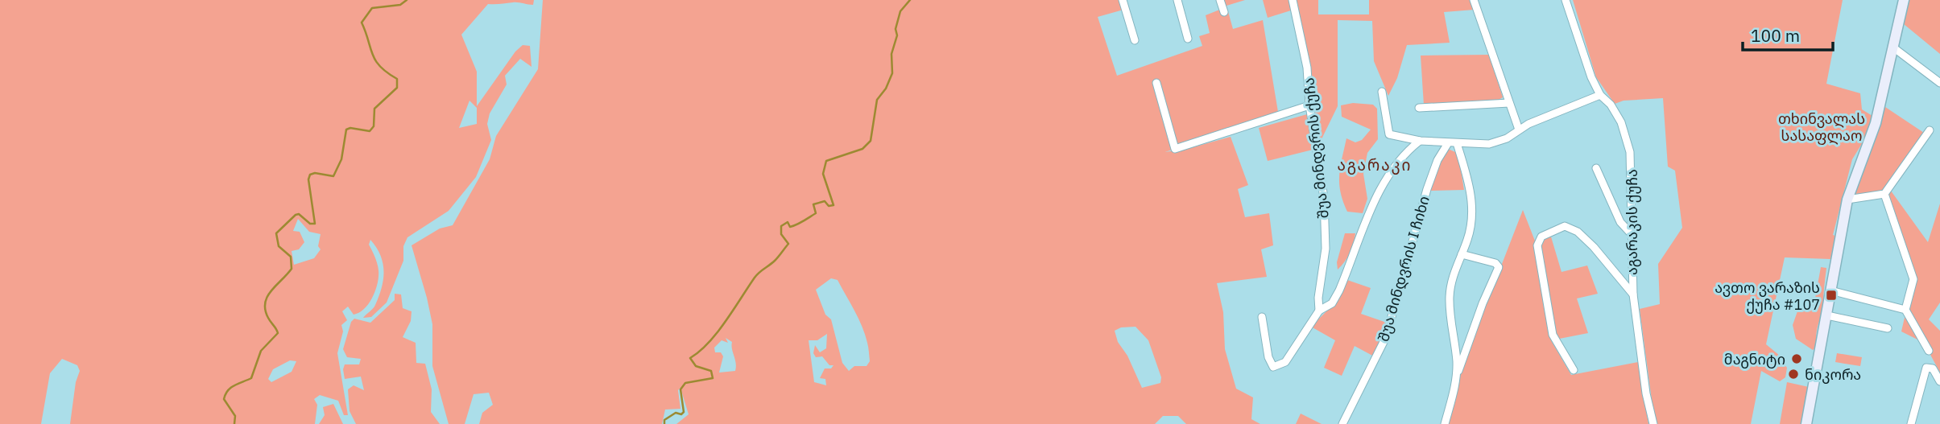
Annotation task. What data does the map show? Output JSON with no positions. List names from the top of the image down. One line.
{"streets":{"street":["შუა მინდვრის ქუჩა","აგარაკის ქუჩა","შუა მინდვრის I ჩიხი"]},"districts":["აგარაკი"],"parks":["თხინვალას სასაფლაო"],"places":{"transit":["ავთო ვარაზის ქუჩა #107"],"other":["მაგნიტი","ნიკორა"]},"scale_bar":"100 m"}
